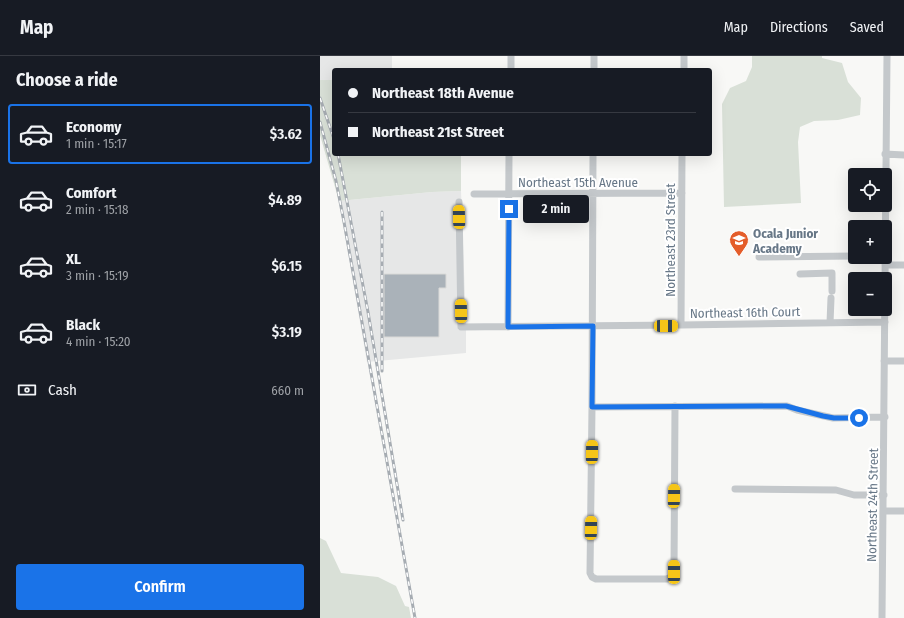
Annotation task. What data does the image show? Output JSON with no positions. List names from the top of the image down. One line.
{"streets":{"street":["Northeast 15th Avenue","Northeast 23rd Street","Northeast 16th Court","Northeast 24th Street"]},"crossings":[["Northeast 15th Avenue","Northeast 23rd Street"],["Northeast 23rd Street","Northeast 16th Court"],["Northeast 16th Court","Northeast 24th Street"]],"places":{"school or university":["Ocala Junior Academy"]},"page":{"header":"Map","nav":["Map","Directions","Saved"],"heading":"Choose a ride","banner":["Northeast 18th Avenue","Northeast 21st Street"],"list":[{"name":"Economy","note":"1 min · 15:17","value":"$3.62"},{"name":"Comfort","note":"2 min · 15:18","value":"$4.89"},{"name":"XL","note":"3 min · 15:19","value":"$6.15"},{"name":"Black","note":"4 min · 15:20","value":"$3.19"}],"map_buttons":["+","−"],"bubble":"2 min","pay":["Cash","660 m"],"buttons":"Confirm"}}
